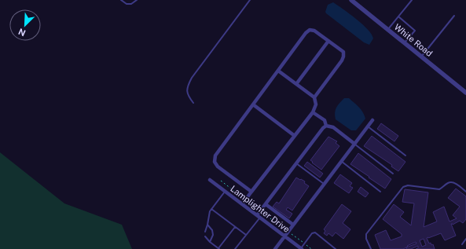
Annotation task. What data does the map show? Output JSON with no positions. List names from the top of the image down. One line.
{"streets":{"street":["White Road","Lamplighter Drive"]},"north":"bottom left"}
